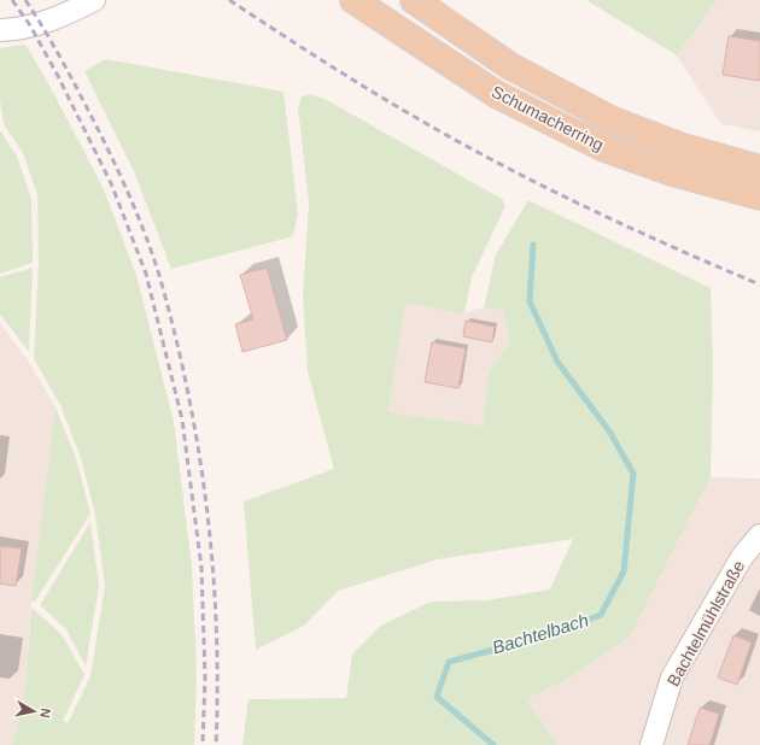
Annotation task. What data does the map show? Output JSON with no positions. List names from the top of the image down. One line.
{"streets":{"main road":["Schumacherring"],"street":["Bachtelmühlstraße"]},"water":["Bachtelbach"],"north":"right"}
